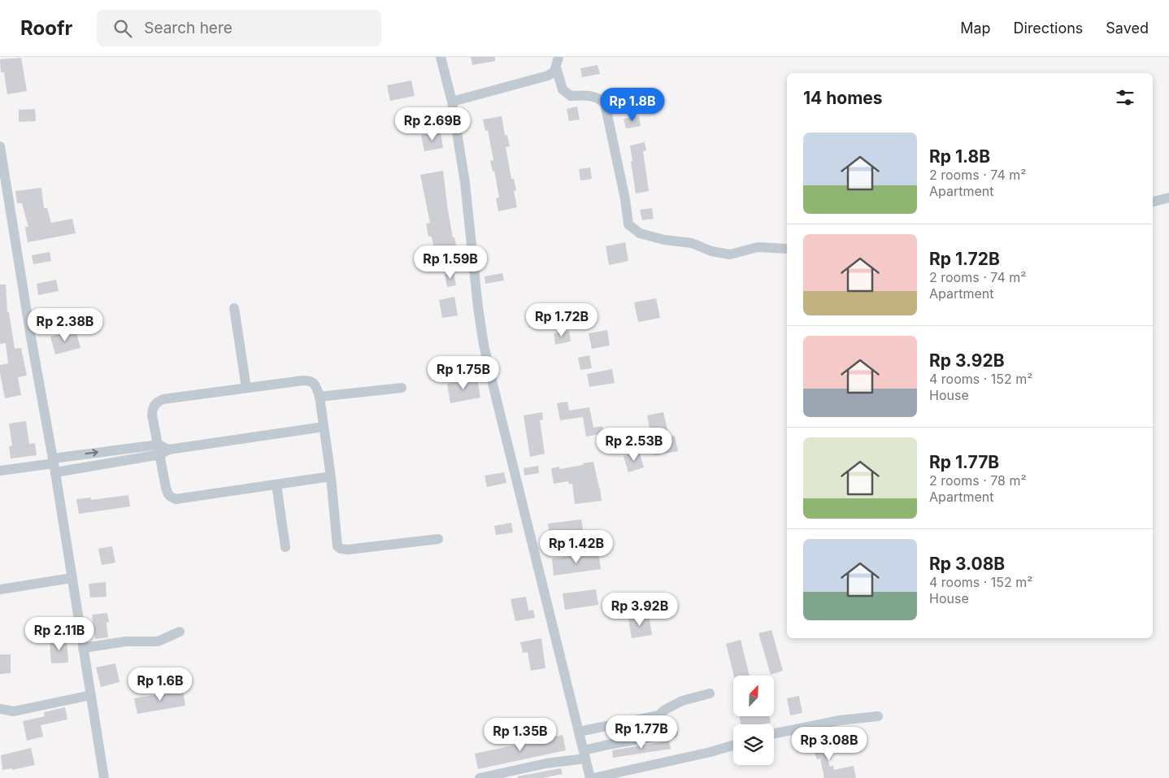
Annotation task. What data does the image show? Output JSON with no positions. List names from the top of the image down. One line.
{"north":"top right","page":{"header":"Roofr","search":"Search here","nav":["Map","Directions","Saved"],"heading":"14 homes","price":["Rp 1.8B","Rp 2.69B","Rp 1.59B","Rp 1.72B","Rp 2.38B","Rp 1.75B","Rp 2.53B","Rp 1.42B","Rp 3.92B","Rp 2.11B","Rp 1.6B","Rp 1.77B","Rp 1.35B","Rp 3.08B"],"list":[{"name":"Rp 1.8B","note":"2 rooms · 74 m² · Apartment"},{"name":"Rp 1.72B","note":"2 rooms · 74 m² · Apartment"},{"name":"Rp 3.92B","note":"4 rooms · 152 m² · House"},{"name":"Rp 1.77B","note":"2 rooms · 78 m² · Apartment"},{"name":"Rp 3.08B","note":"4 rooms · 152 m² · House"}]}}
